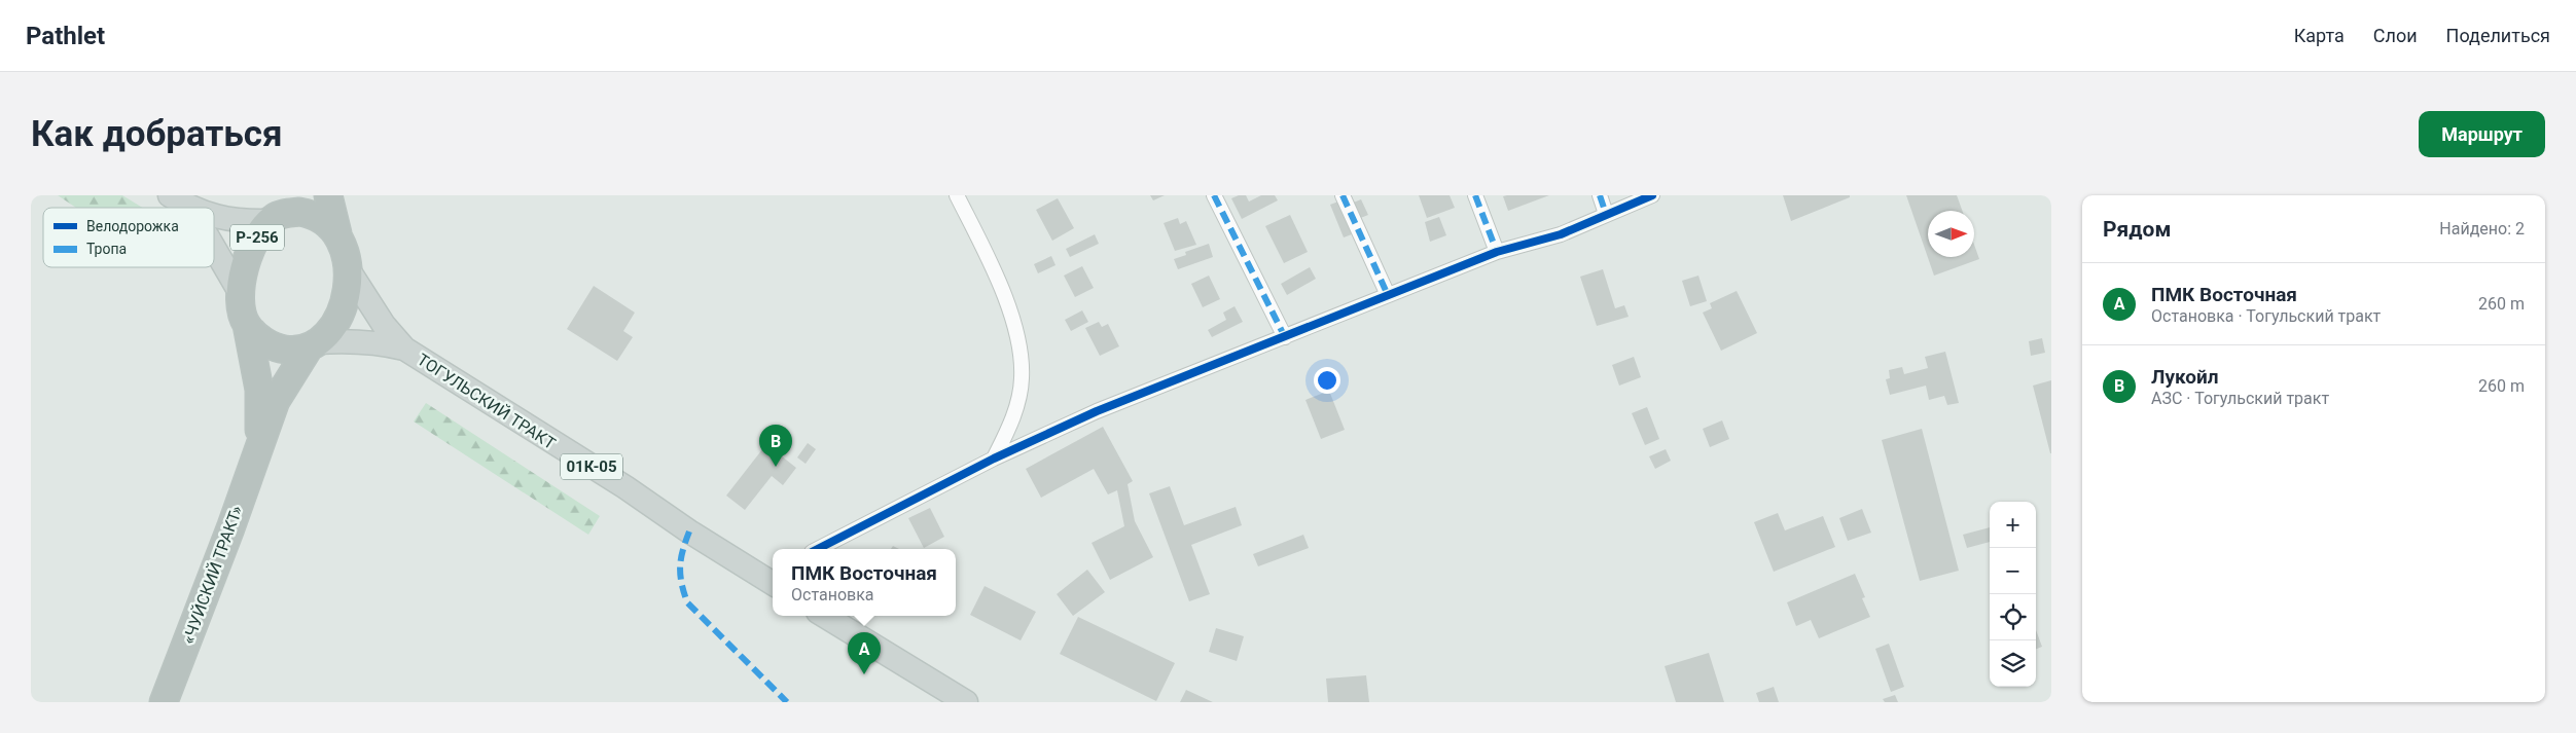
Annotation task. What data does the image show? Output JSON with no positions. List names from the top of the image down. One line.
{"streets":{"highway":["Р-256","«ЧУЙСКИЙ ТРАКТ»"],"main road":["ТОГУЛЬСКИЙ ТРАКТ","01К-05"]},"crossings":[["Р-256","01К-05"],["Р-256","«ЧУЙСКИЙ ТРАКТ»"],["ТОГУЛЬСКИЙ ТРАКТ","01К-05"],["01К-05","«ЧУЙСКИЙ ТРАКТ»"]],"legend":["Велодорожка","Тропа"],"north":"right","page":{"header":"Pathlet","nav":["Карта","Слои","Поделиться"],"buttons":"Маршрут","title":"Как добраться","heading":["Рядом","Найдено: 2"],"list":[{"mark":"A","name":"ПМК Восточная","note":"Остановка · Тогульский тракт","value":"260 m"},{"mark":"B","name":"Лукойл","note":"АЗС · Тогульский тракт","value":"260 m"}],"pins":["B","A"],"map_buttons":["+","−"],"popup":["ПМК Восточная","Остановка"]}}
